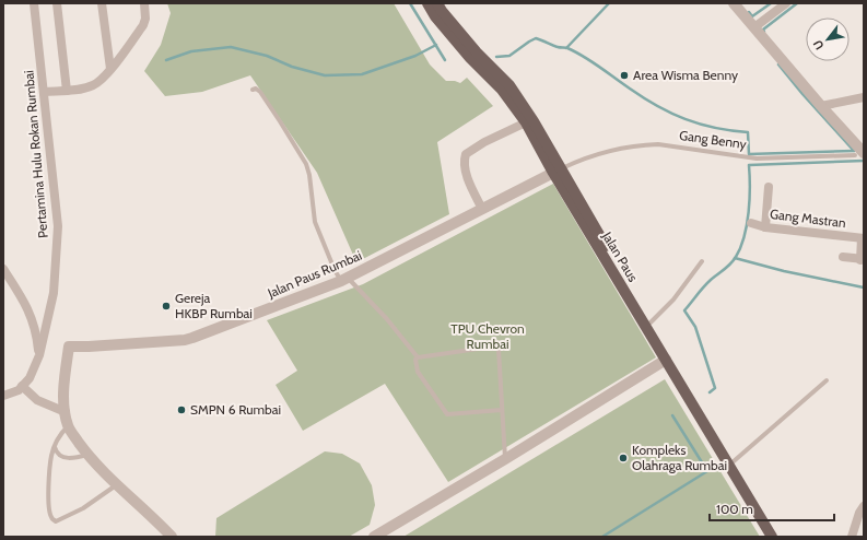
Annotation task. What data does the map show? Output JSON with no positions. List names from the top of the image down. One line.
{"streets":{"main road":["Jalan Paus"],"street":["Pertamina Hulu Rokan Rumbai","Gang Mastran","Jalan Paus Rumbai"],"lane":["Gang Benny"]},"crossings":[["Gang Benny","Jalan Paus"],["Gang Benny","Jalan Paus Rumbai"],["Jalan Paus","Jalan Paus Rumbai"]],"parks":["TPU Chevron Rumbai"],"places":["Area Wisma Benny","Gereja HKBP Rumbai","SMPN 6 Rumbai","Kompleks Olahraga Rumbai"],"scale_bar":"100 m","north":"bottom left"}
